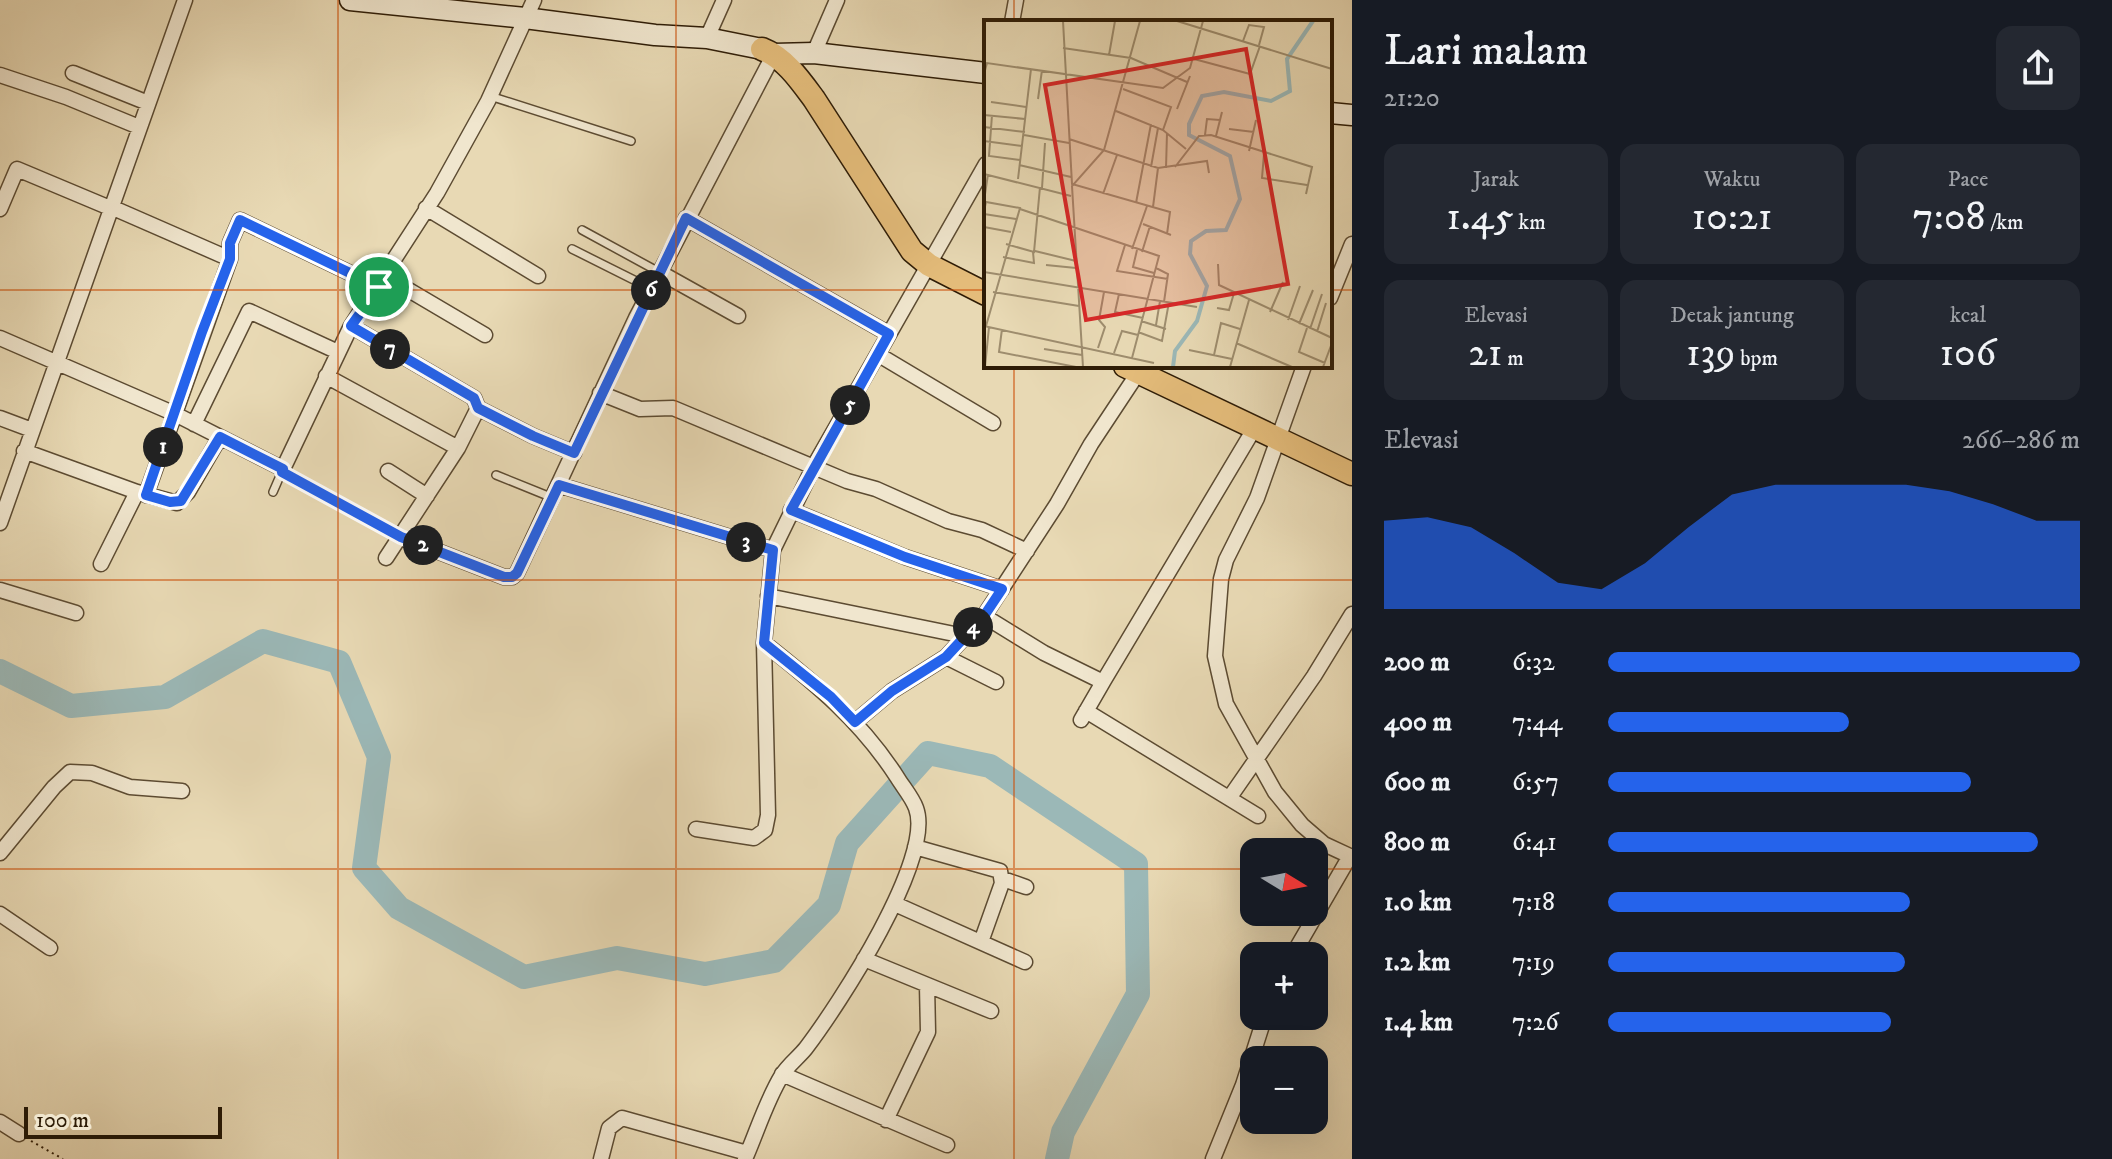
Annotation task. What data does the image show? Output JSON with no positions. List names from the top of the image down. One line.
{"scale_bar":"100 m","north":"right","page":{"heading":["Lari malam","21:20"],"stats":[["Jarak","1.45 km"],["Waktu","10:21"],["Pace","7:08 /km"],["Elevasi","21 m"],["Detak jantung","139 bpm"],["kcal","106"]],"pins":["6","7","5","1","3","2","4"],"chart":["Elevasi","266–286 m"],"list":[{"name":"200 m","note":"6:32"},{"name":"400 m","note":"7:44"},{"name":"600 m","note":"6:57"},{"name":"800 m","note":"6:41"},{"name":"1.0 km","note":"7:18"},{"name":"1.2 km","note":"7:19"},{"name":"1.4 km","note":"7:26"}],"map_buttons":["+","−"],"scale":"100 m"}}
